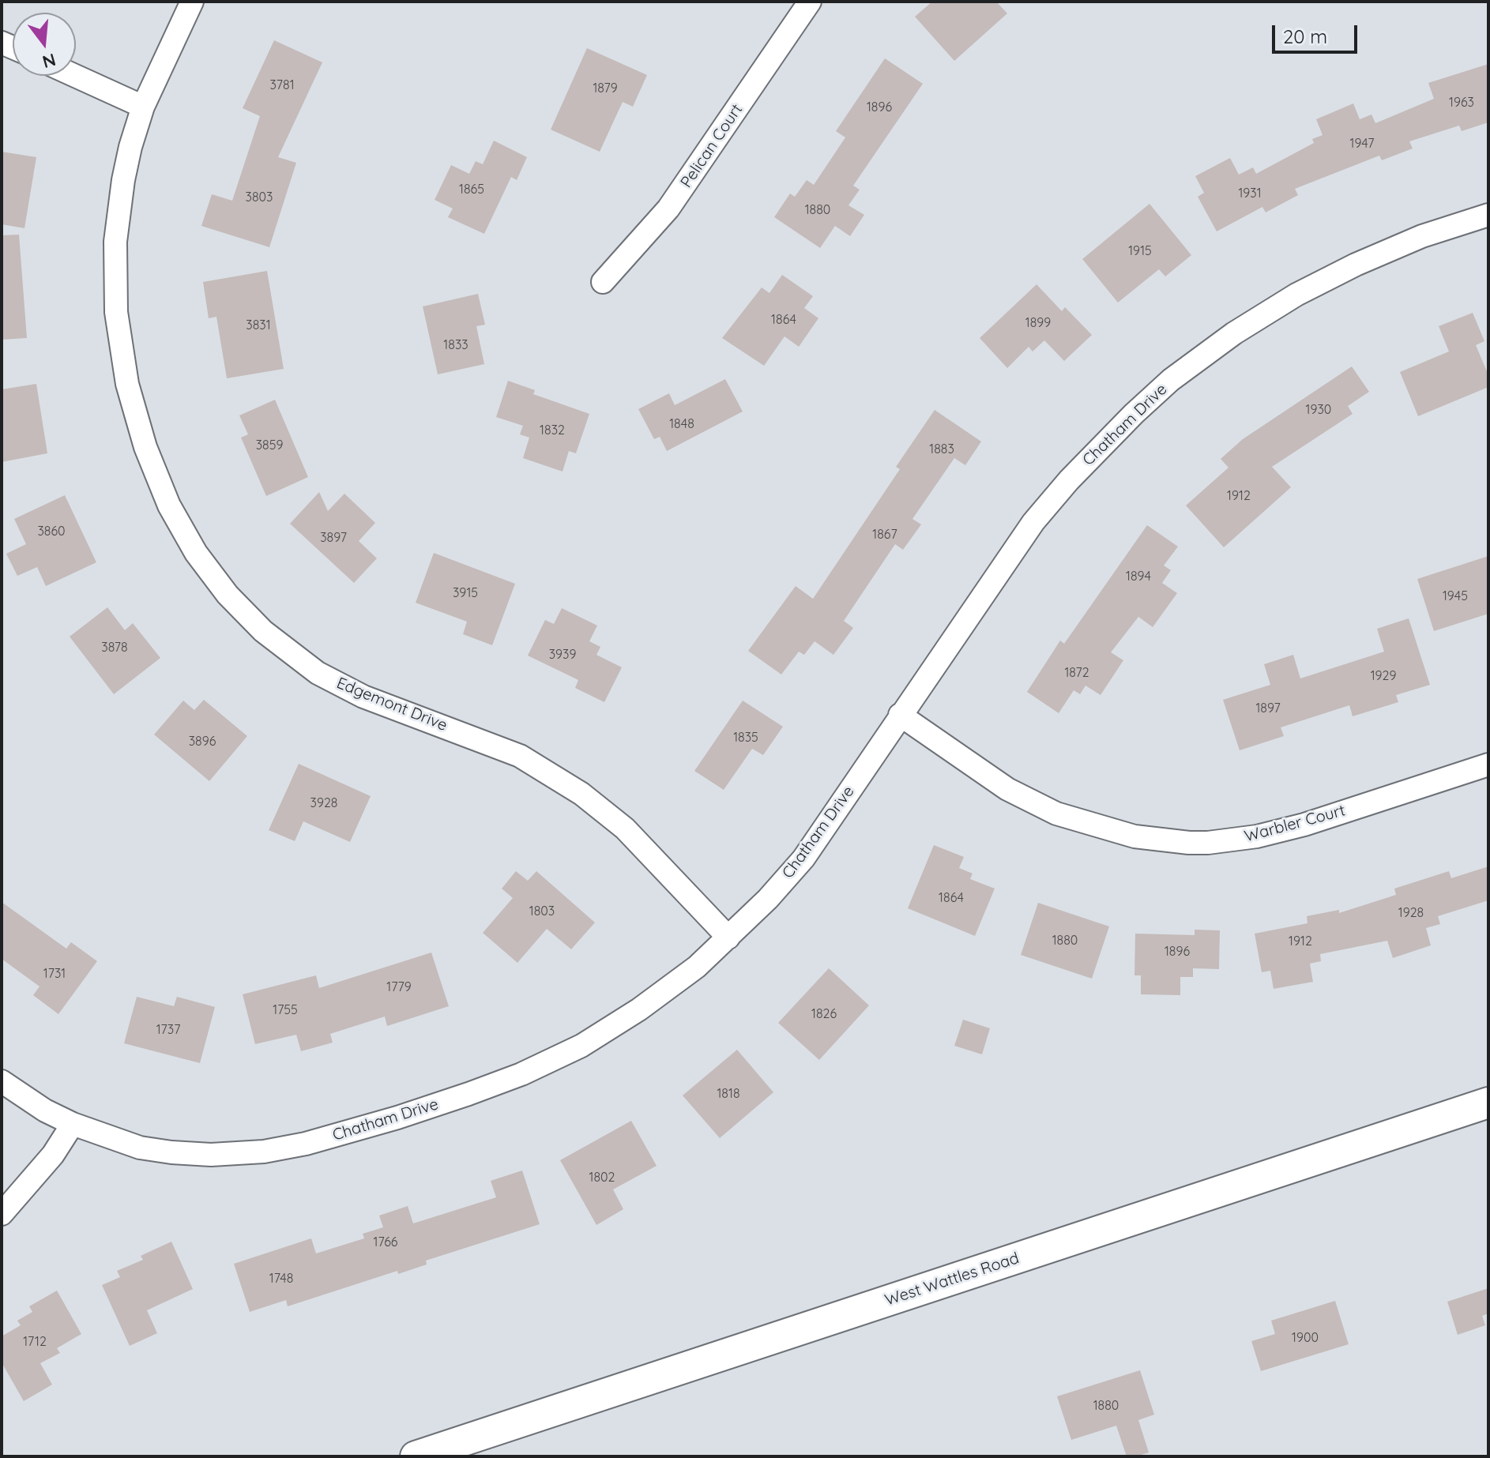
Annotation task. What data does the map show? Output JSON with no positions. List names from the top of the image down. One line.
{"streets":{"street":["Pelican Court","Chatham Drive","Edgemont Drive","Warbler Court","West Wattles Road"]},"crossings":[["Chatham Drive","Edgemont Drive"],["Chatham Drive","Warbler Court"]],"house_numbers":["3781","1879","1963","1896","1947","1865","1931","3803","1880","1915","1864","1899","3831","1833","1930","1848","1832","3859","1883","1912","3860","1867","3897","1894","3915","1945","3878","3939","1872","1929","1897","1835","3896","3928","1864","1803","1928","1880","1912","1896","1731","1779","1755","1826","1737","1818","1802","1766","1748","1900","1712","1880"],"scale_bar":"20 m","north":"bottom"}
